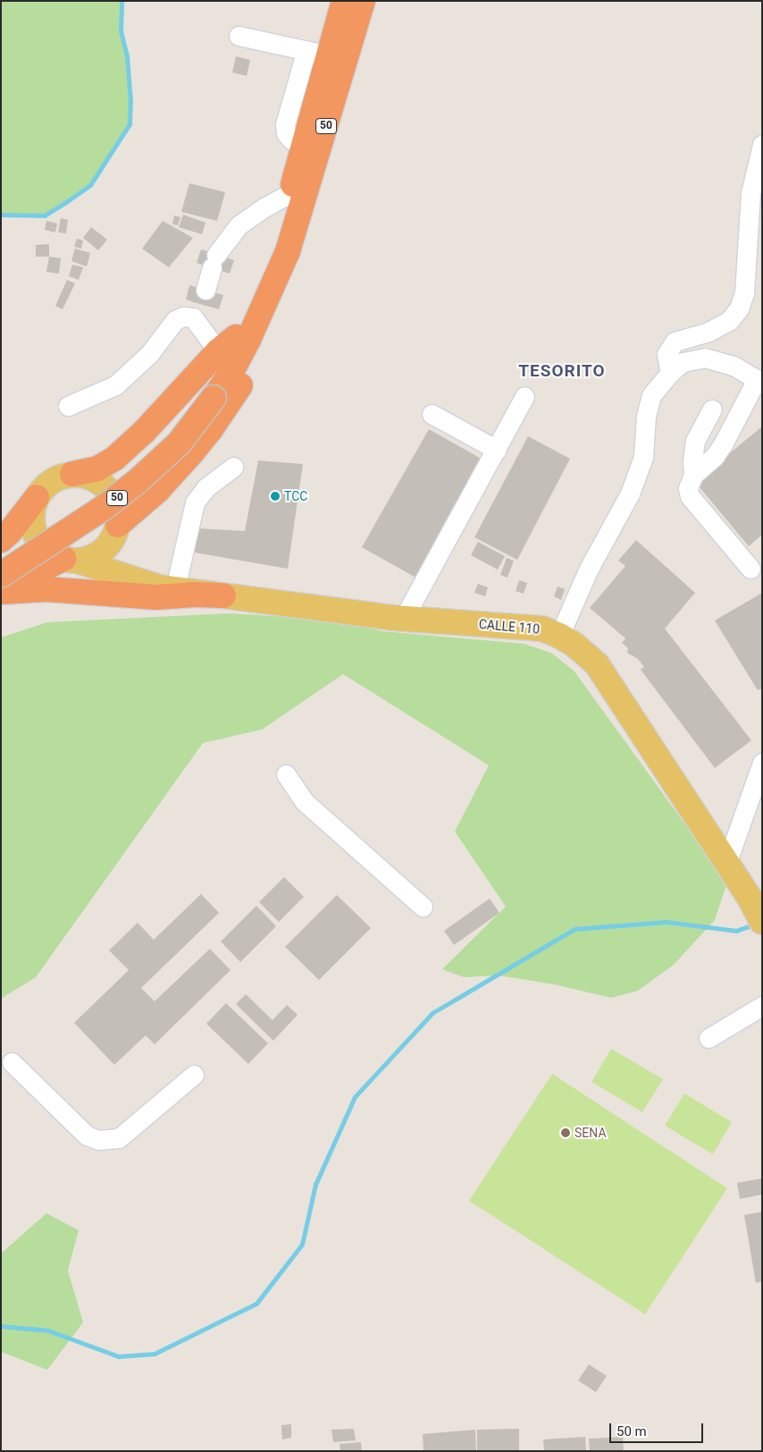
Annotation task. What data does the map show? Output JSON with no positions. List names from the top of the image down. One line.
{"streets":{"highway":["50"],"main road":["CALLE 110"]},"districts":["TESORITO"],"places":["TCC","SENA"],"scale_bar":"50 m"}
